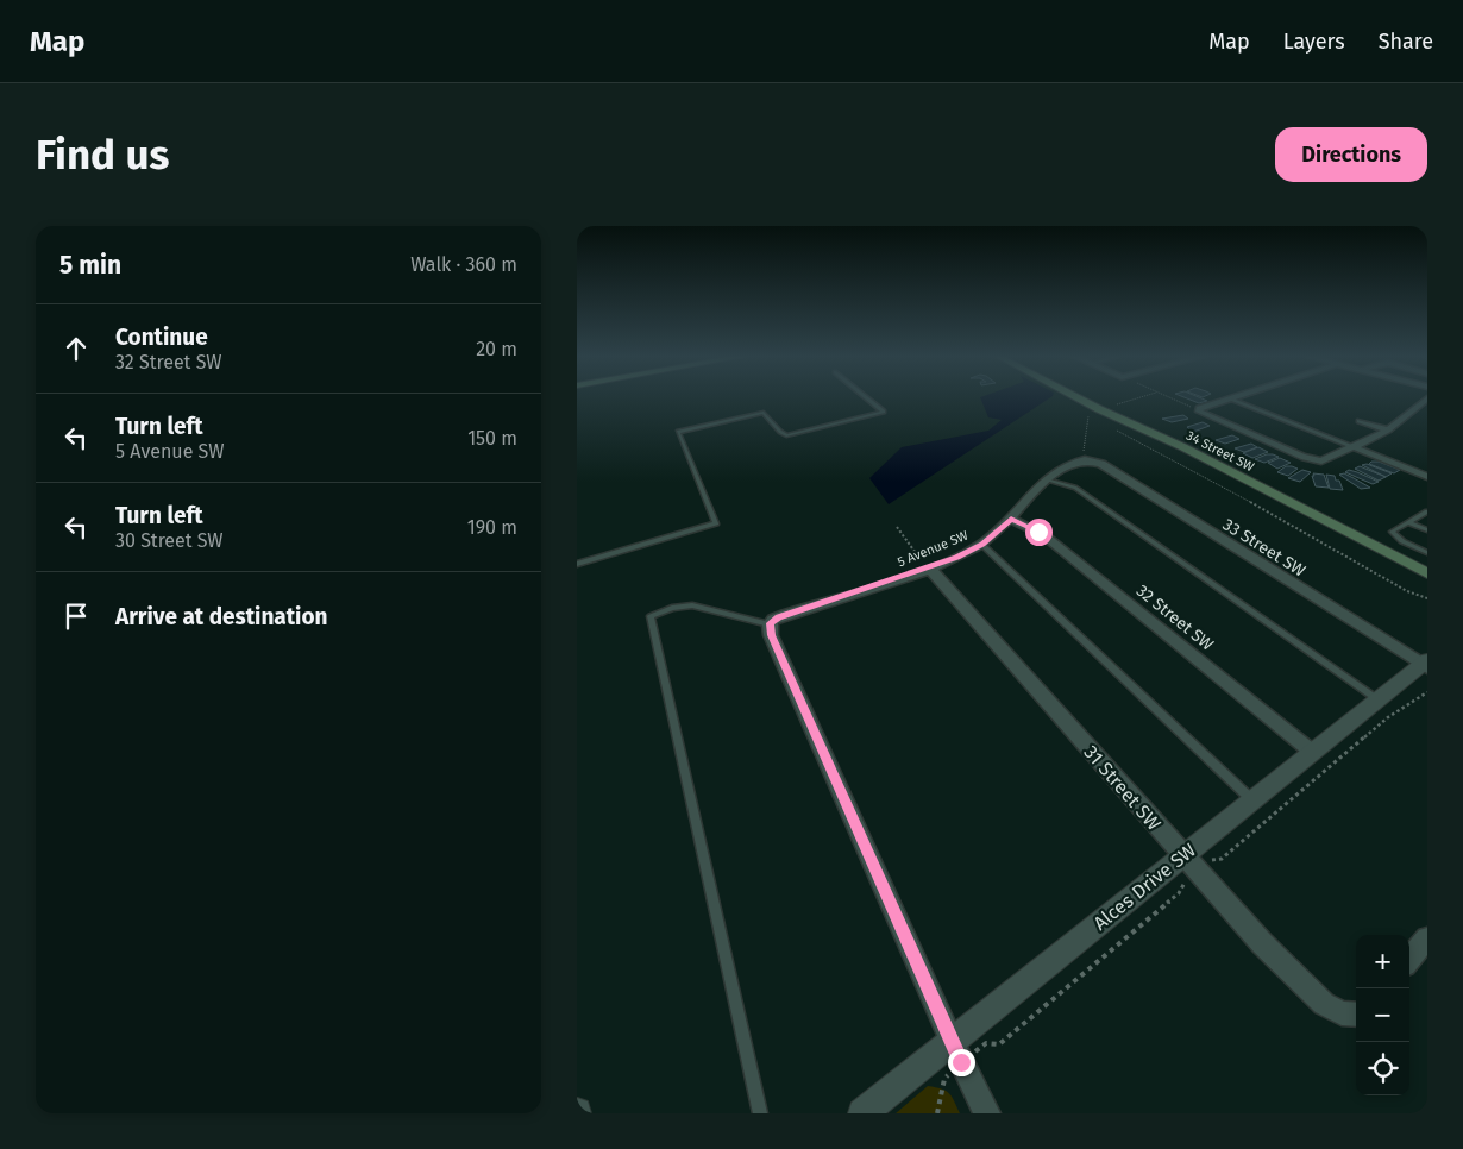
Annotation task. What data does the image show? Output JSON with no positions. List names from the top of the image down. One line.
{"streets":{"main road":["34 Street SW"],"street":["33 Street SW","5 Avenue SW","32 Street SW","31 Street SW","Alces Drive SW"]},"crossings":[["33 Street SW","5 Avenue SW"],["33 Street SW","Alces Drive SW"],["5 Avenue SW","32 Street SW"],["5 Avenue SW","31 Street SW"],["32 Street SW","Alces Drive SW"],["31 Street SW","Alces Drive SW"]],"page":{"header":"Map","nav":["Map","Layers","Share"],"buttons":"Directions","title":"Find us","heading":["5 min","Walk · 360 m"],"list":[["Continue","32 Street SW","20 m"],["Turn left","5 Avenue SW","150 m"],["Turn left","30 Street SW","190 m"],"Arrive at destination"],"map_buttons":["+","−"]}}
